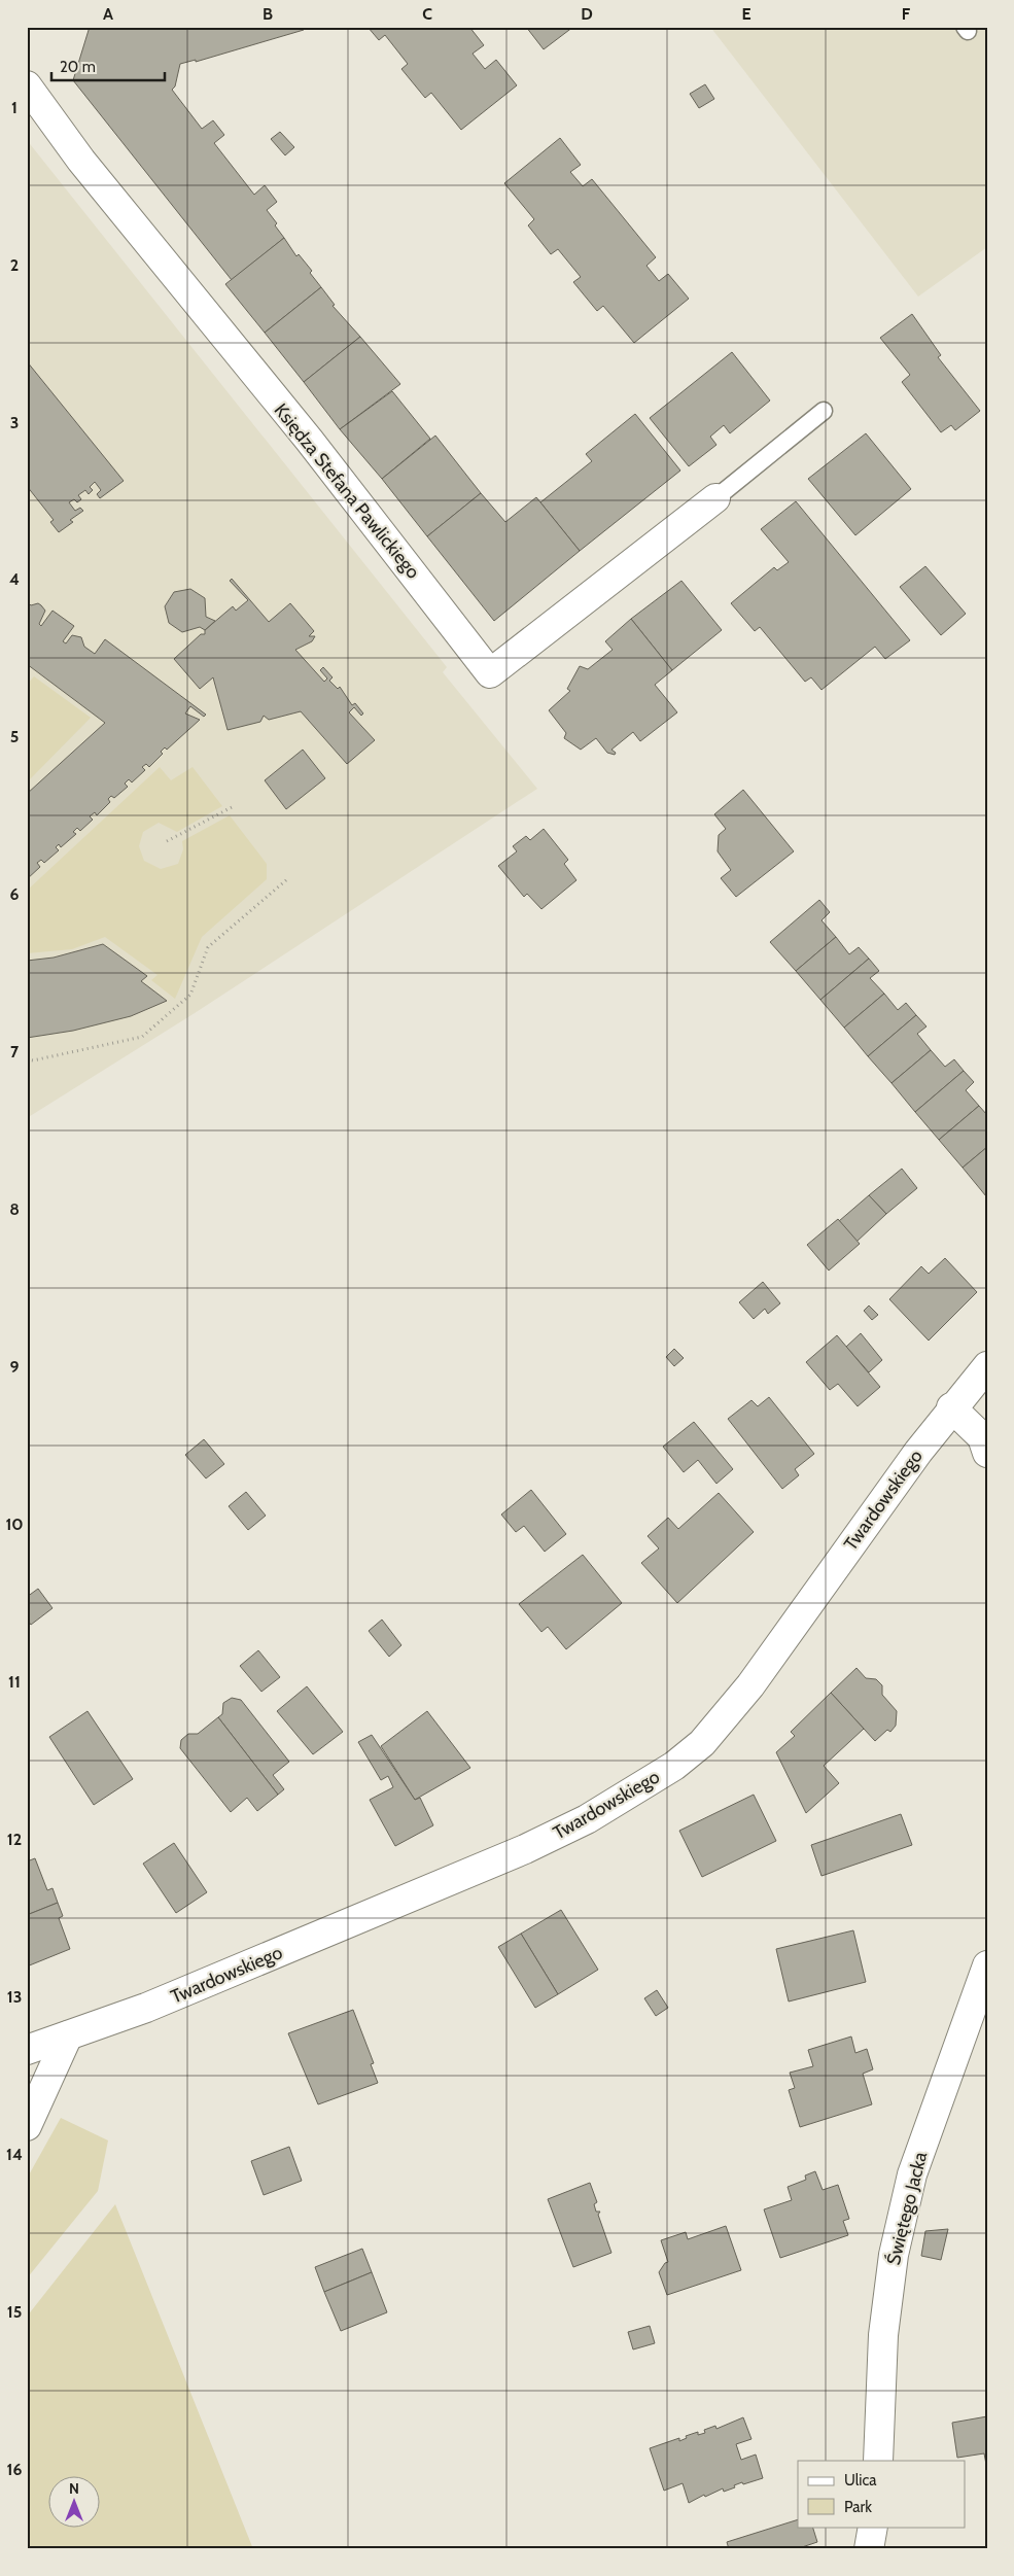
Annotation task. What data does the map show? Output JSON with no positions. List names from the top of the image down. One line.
{"streets":{"street":["Księdza Stefana Pawlickiego","Twardowskiego","Świętego Jacka"]},"legend":["Ulica","Park"],"scale_bar":"20 m","north":"top","grid":{"columns":["A","B","C","D","E","F"],"rows":["1","2","3","4","5","6","7","8","9","10","11","12","13","14","15","16"]}}
